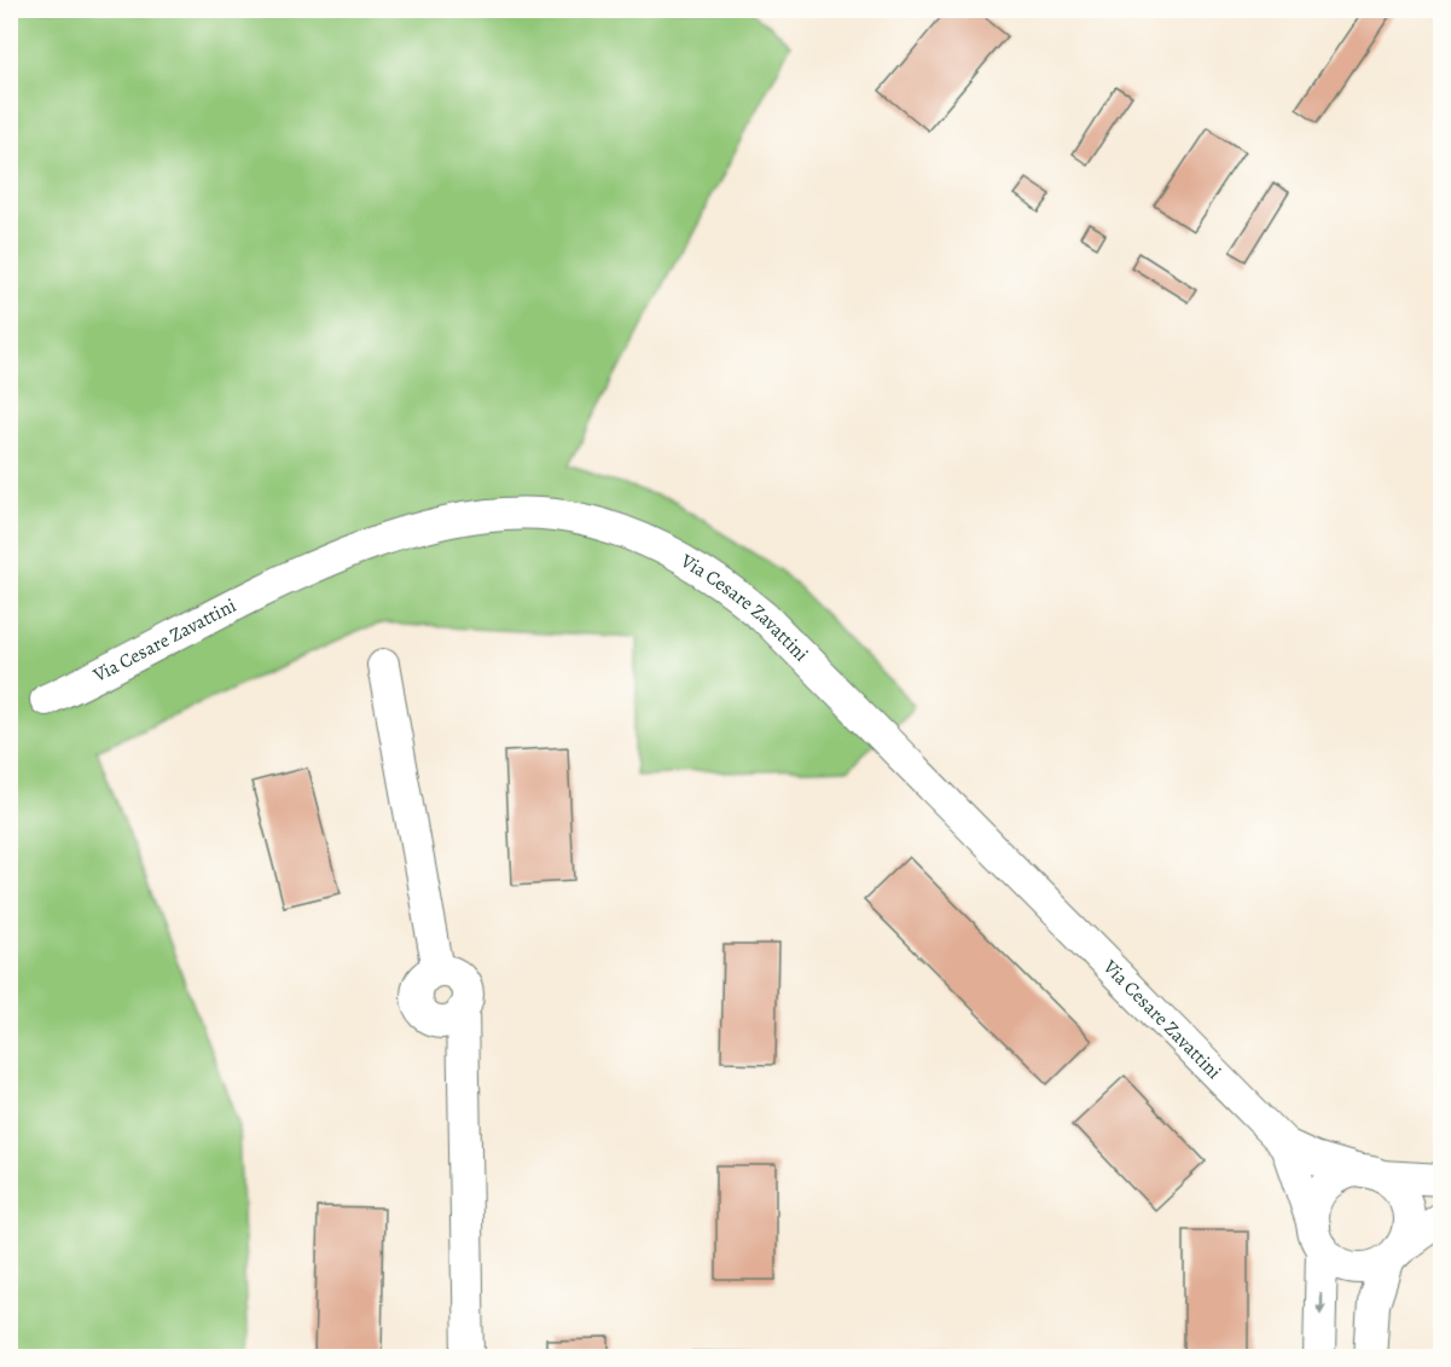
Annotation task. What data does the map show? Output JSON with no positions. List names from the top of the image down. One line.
{"streets":{"street":["Via Cesare Zavattini"]}}
